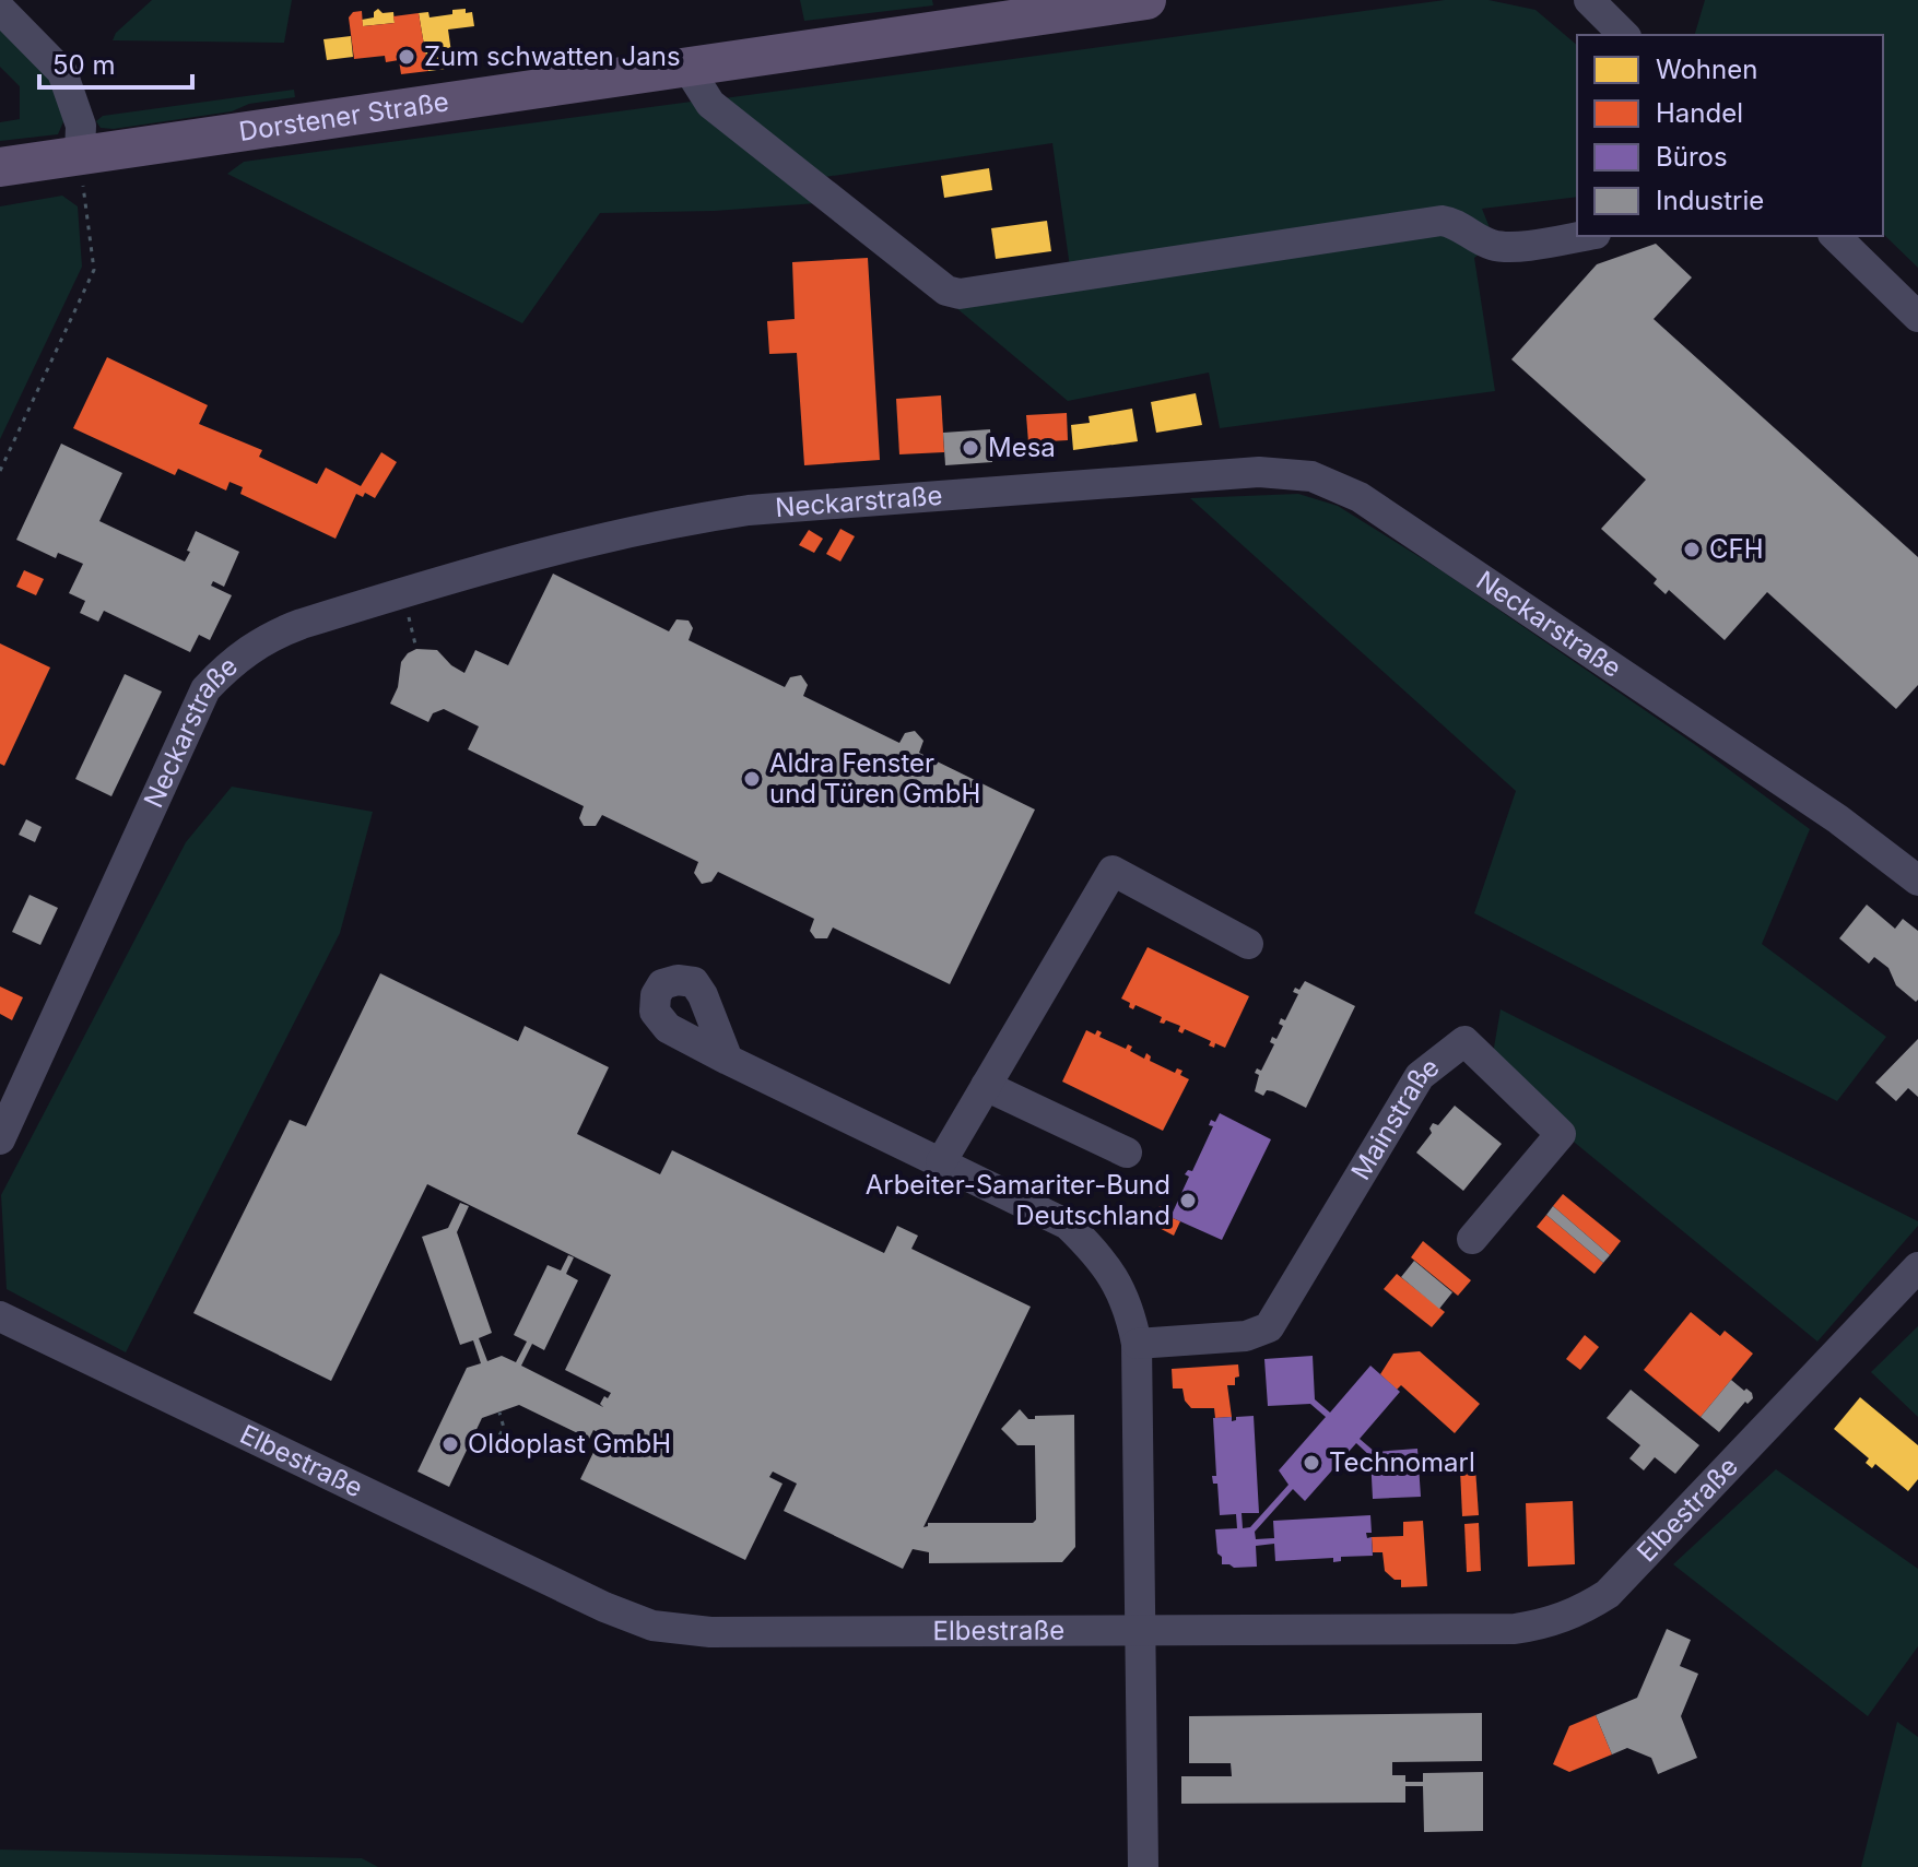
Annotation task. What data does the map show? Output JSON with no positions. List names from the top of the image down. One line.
{"streets":{"main road":["Dorstener Straße"],"street":["Neckarstraße","Mainstraße","Elbestraße"]},"places":["Zum schwatten Jans","Mesa","CFH","Aldra Fenster und Türen GmbH","Arbeiter-Samariter-Bund Deutschland","Oldoplast GmbH","Technomarl"],"legend":["Wohnen","Handel","Büros","Industrie"],"scale_bar":"50 m"}
